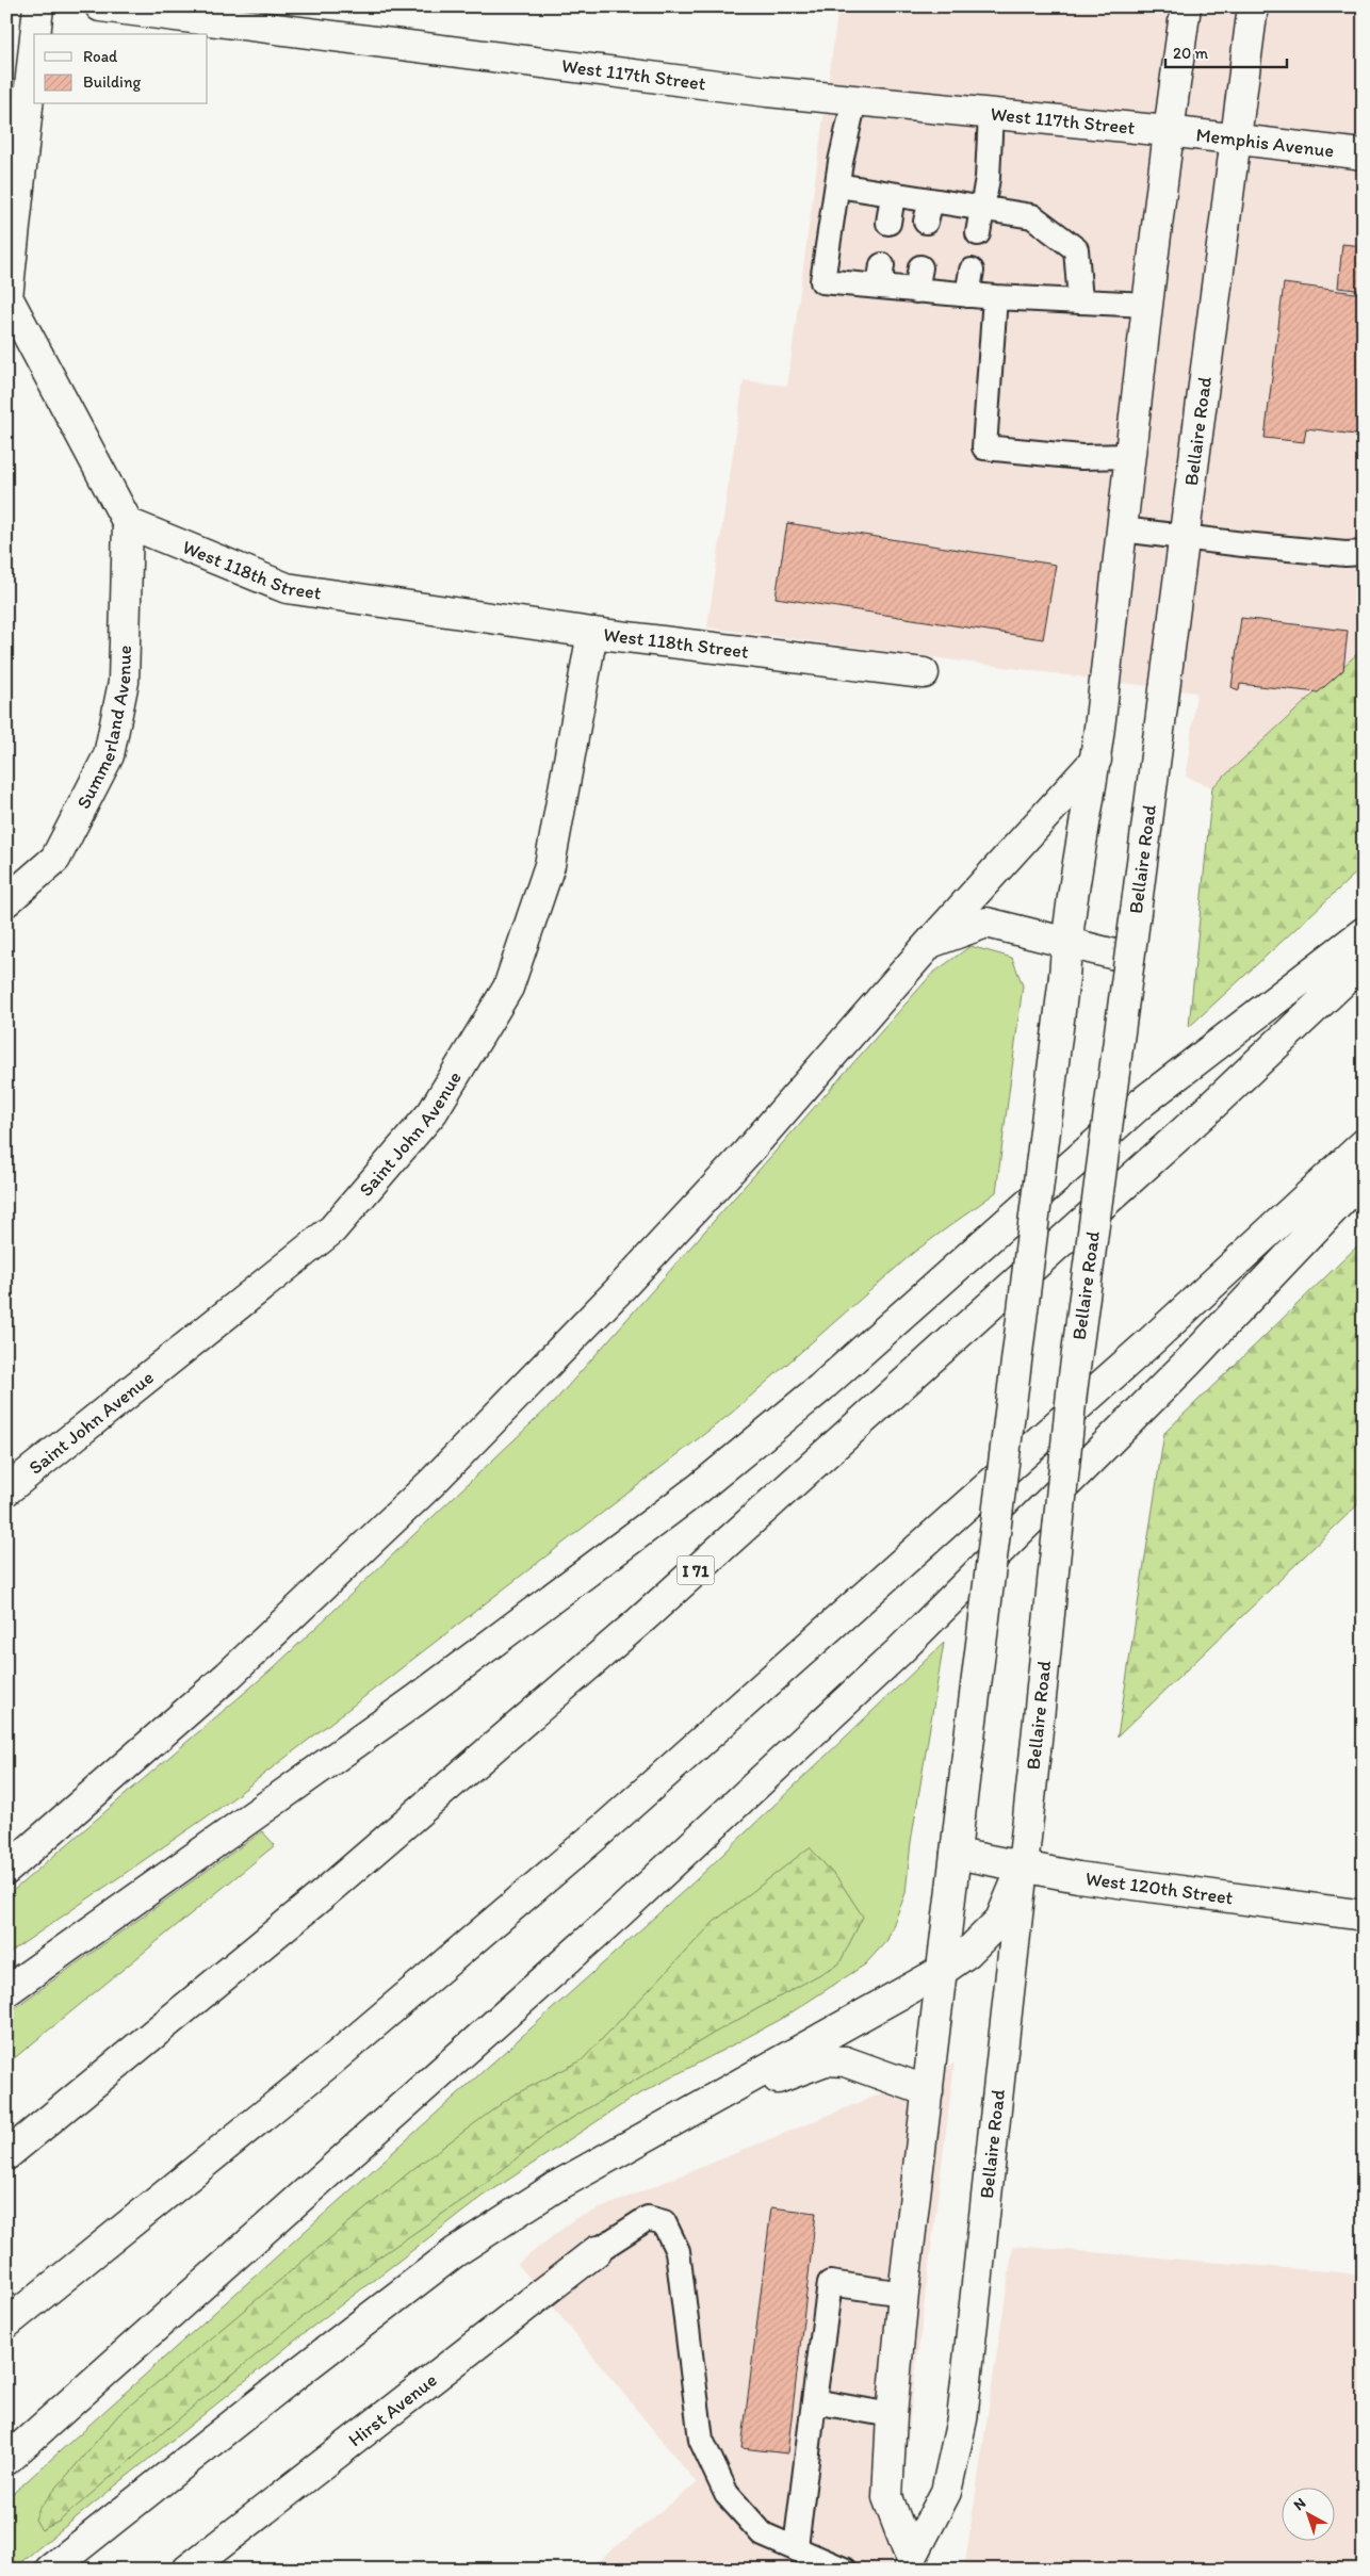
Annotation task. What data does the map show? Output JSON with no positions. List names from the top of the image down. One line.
{"streets":{"main road":["West 117th Street","Memphis Avenue","Bellaire Road","West 118th Street","Summerland Avenue","Saint John Avenue","I 71","West 120th Street","Hirst Avenue"]},"crossings":[["West 117th Street","Memphis Avenue"],["West 117th Street","Bellaire Road"],["Memphis Avenue","Bellaire Road"],["Bellaire Road","West 120th Street"],["West 118th Street","Summerland Avenue"],["West 118th Street","Saint John Avenue"]],"legend":["Road","Building"],"scale_bar":"20 m","north":"top left"}
